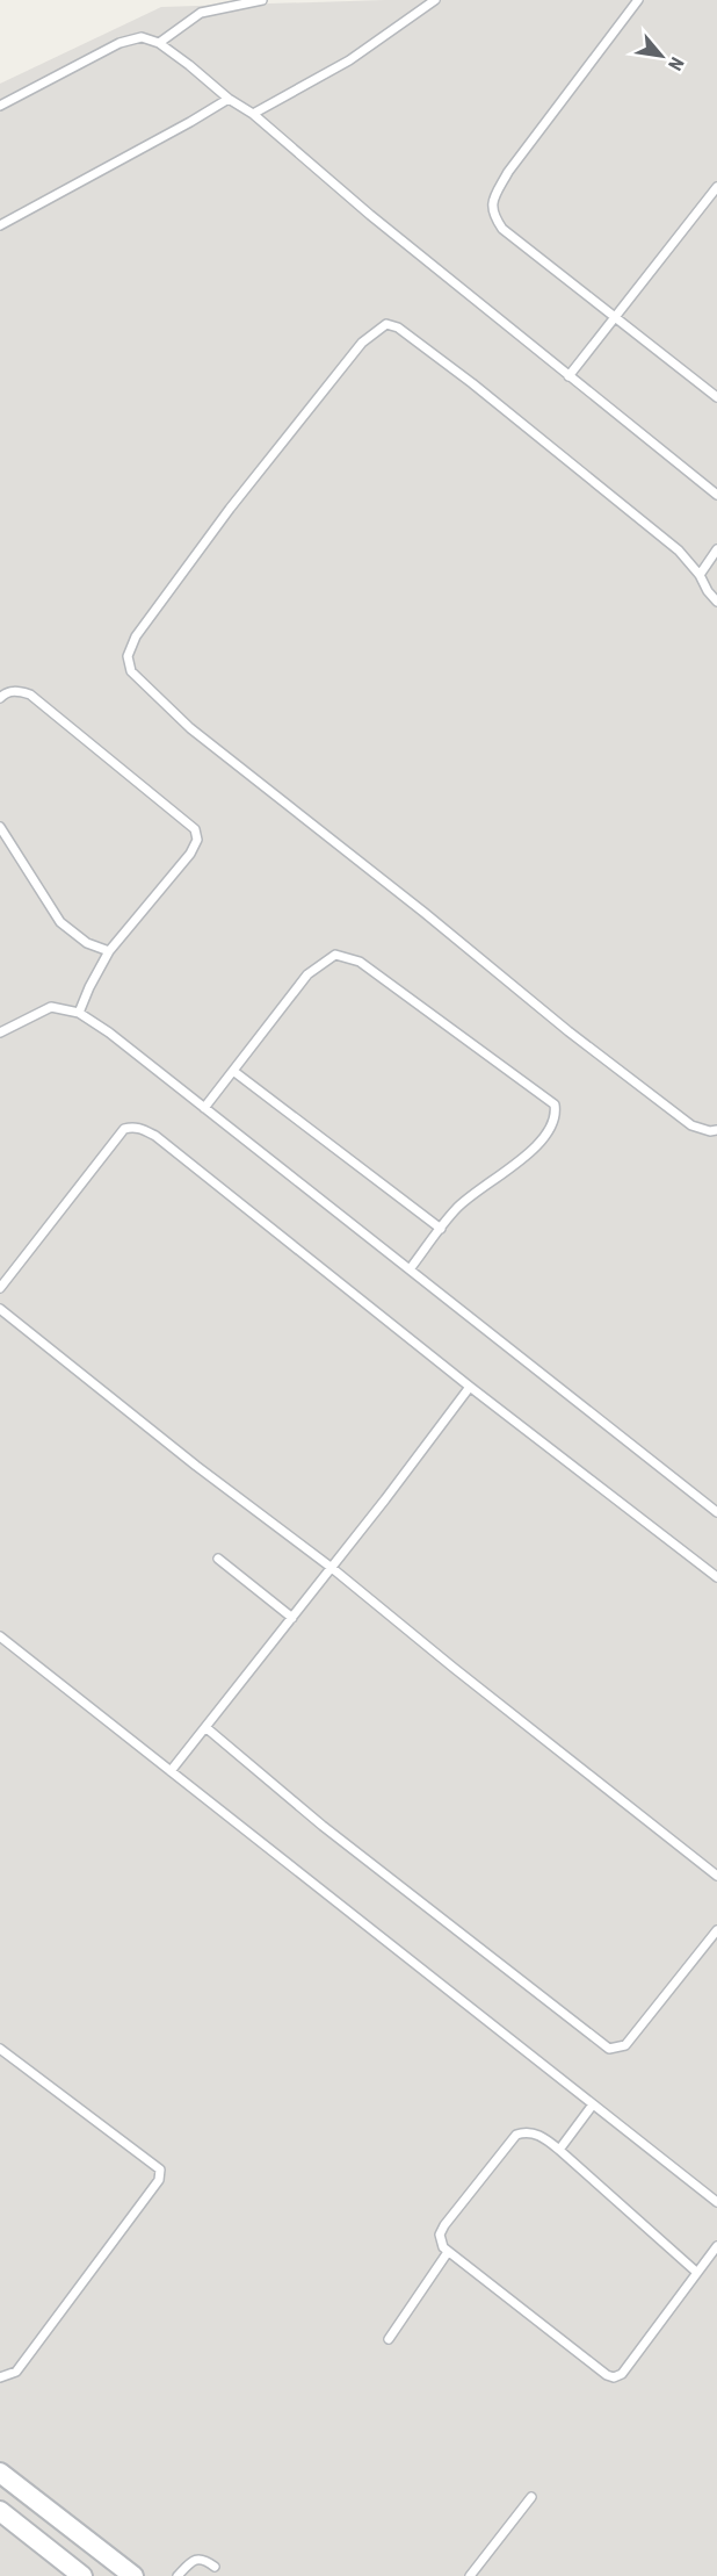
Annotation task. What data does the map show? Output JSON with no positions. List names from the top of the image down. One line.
{"north":"bottom right"}
